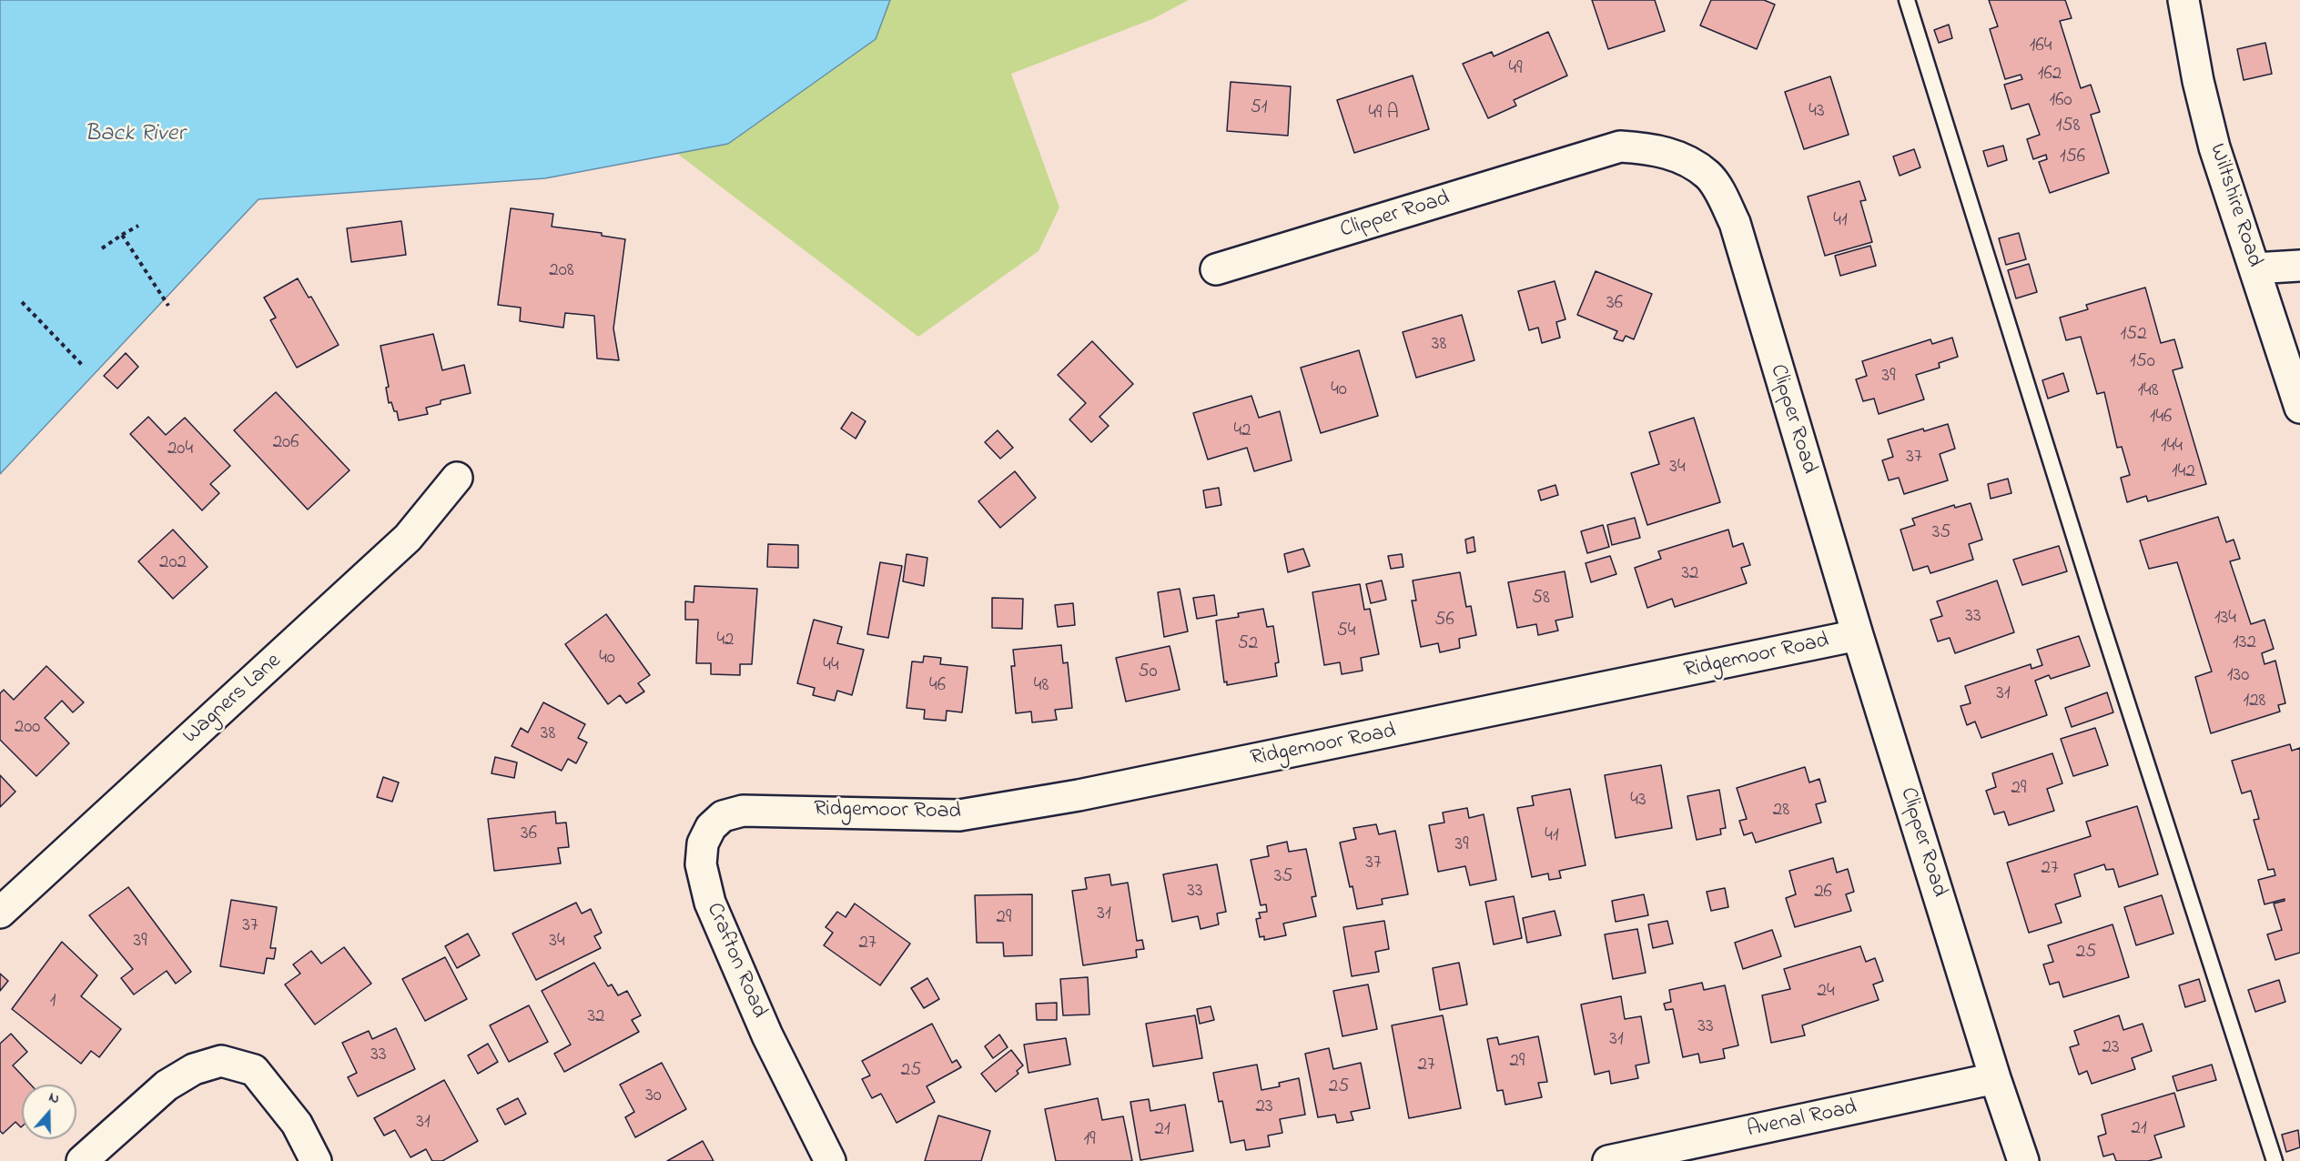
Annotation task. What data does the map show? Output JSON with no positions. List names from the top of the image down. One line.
{"streets":{"street":["Wiltshire Road","Clipper Road","Ridgemoor Road","Wagners Lane","Crafton Road","Avenal Road"]},"crossings":[["Clipper Road","Ridgemoor Road"],["Clipper Road","Avenal Road"],["Ridgemoor Road","Crafton Road"]],"water":["Back River"],"house_numbers":["164","49","162","160","51","43","49 A","158","156","41","208","36","152","38","150","39","40","148","146","42","206","144","204","37","34","142","35","202","32","58","33","134","56","54","42","132","52","40","44","50","130","46","48","31","128","200","38","29","43","28","36","41","39","37","27","35","33","26","31","29","37","39","34","27","25","24","1","32","33","31","23","33","29","27","25","25","30","23","31","21","21","19"],"north":"top"}
